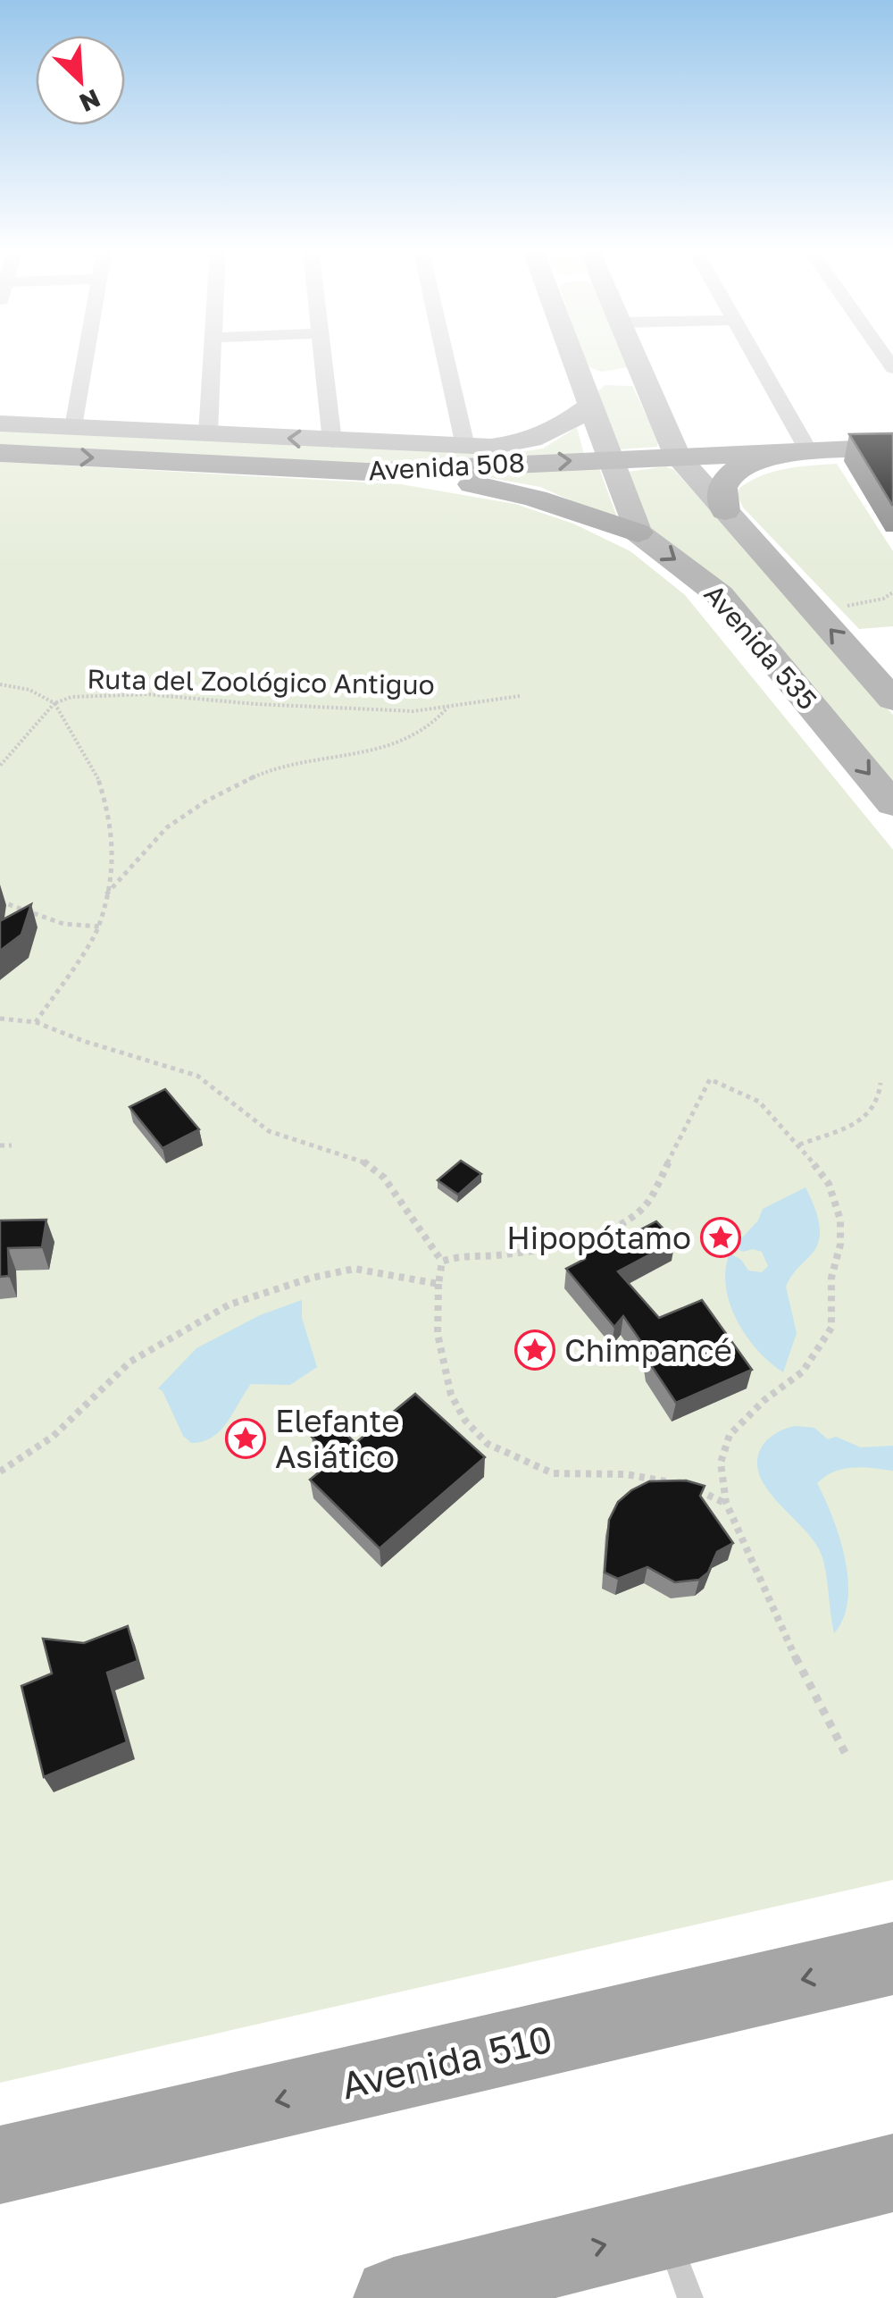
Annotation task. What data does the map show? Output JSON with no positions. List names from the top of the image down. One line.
{"streets":{"main road":["Avenida 508","Avenida 510"],"street":["Avenida 535"],"path":["Ruta del Zoológico Antiguo"]},"crossings":[["Avenida 508","Avenida 535"]],"places":{"place":["Hipopótamo","Chimpancé","Elefante Asiático"]},"north":"bottom right"}
